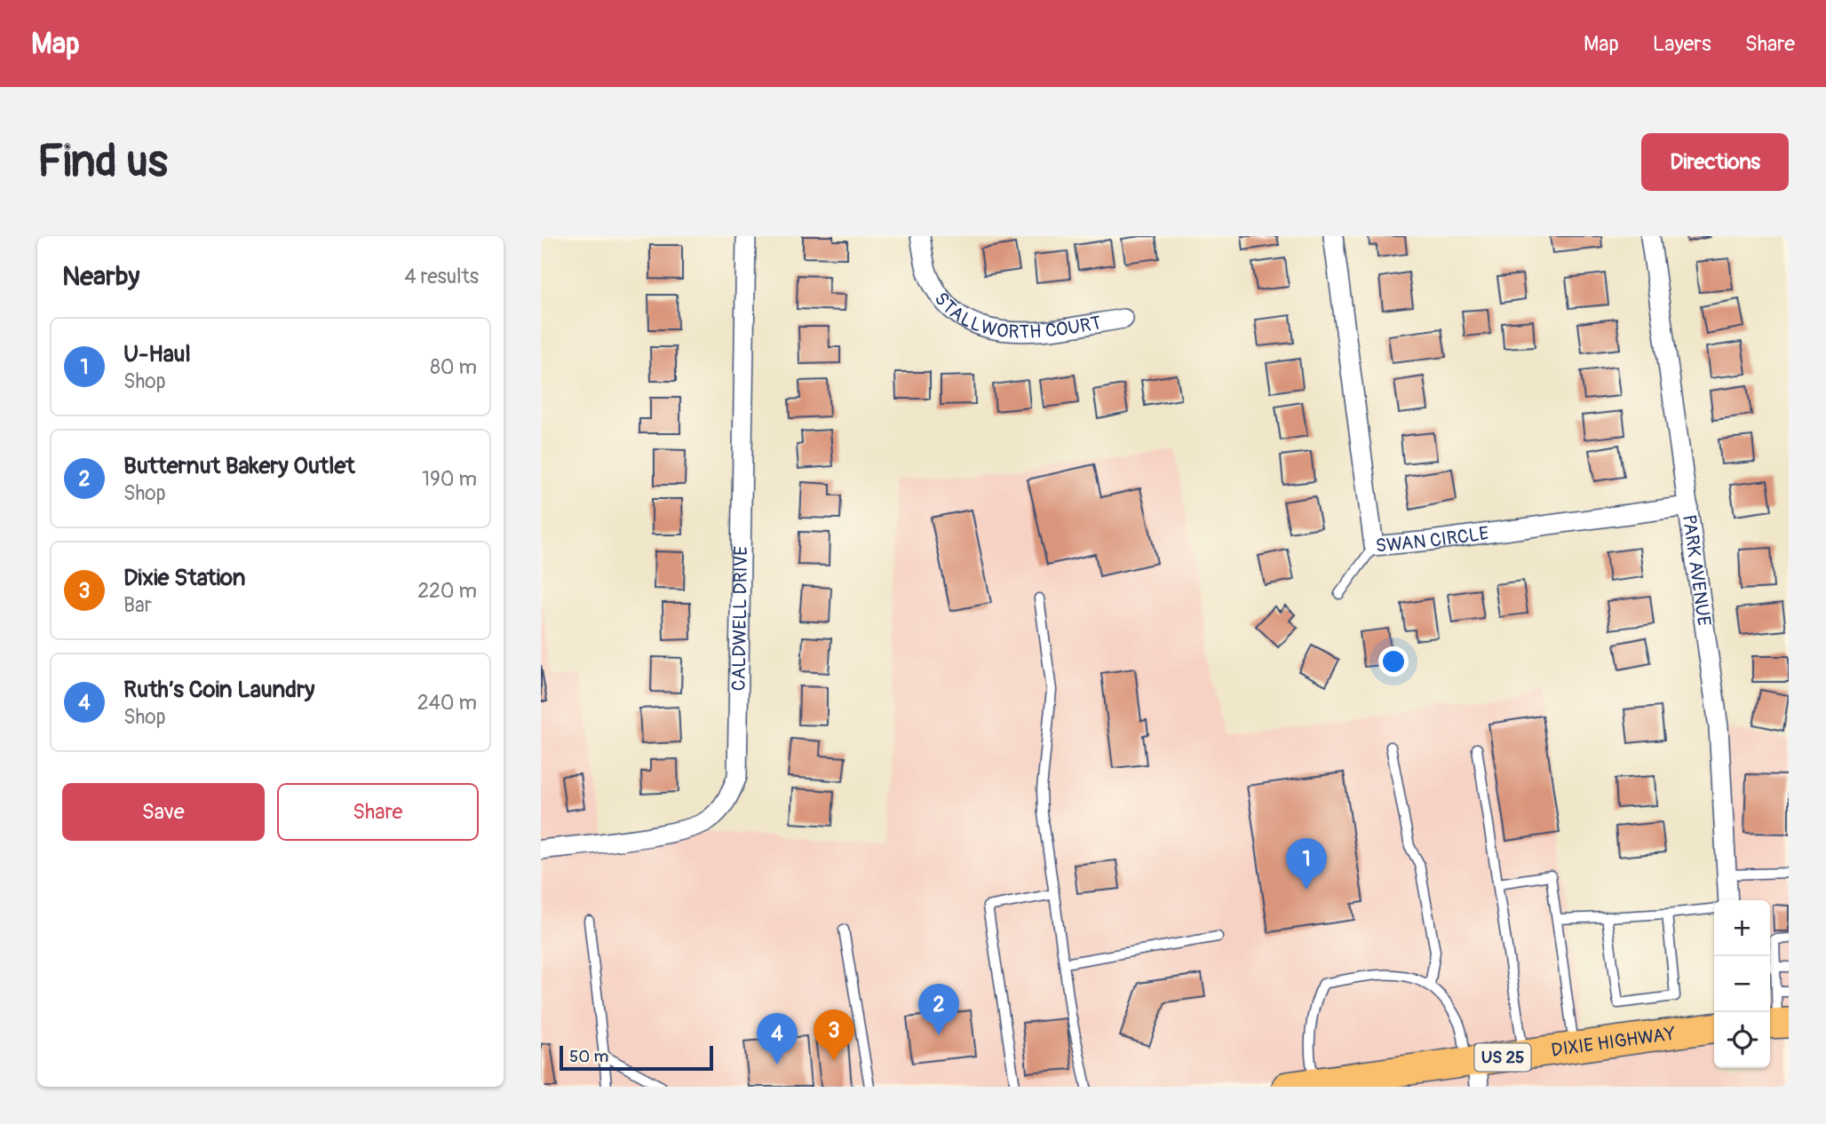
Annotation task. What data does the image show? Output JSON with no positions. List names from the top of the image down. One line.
{"streets":{"main road":["DIXIE HIGHWAY","US 25"],"street":["STALLWORTH COURT","SWAN CIRCLE","PARK AVENUE","CALDWELL DRIVE"]},"crossings":[["SWAN CIRCLE","PARK AVENUE"]],"scale_bar":"50 m","page":{"header":"Map","nav":["Map","Layers","Share"],"buttons":["Directions",["Save","Share"]],"title":"Find us","heading":["Nearby","4 results"],"list":[{"mark":"1","name":"U-Haul","note":"Shop","value":"80 m"},{"mark":"2","name":"Butternut Bakery Outlet","note":"Shop","value":"190 m"},{"mark":"3","name":"Dixie Station","note":"Bar","value":"220 m"},{"mark":"4","name":"Ruth’s Coin Laundry","note":"Shop","value":"240 m"}],"pins":["1","2","3","4"],"map_buttons":["+","−"],"scale":"50 m"}}
